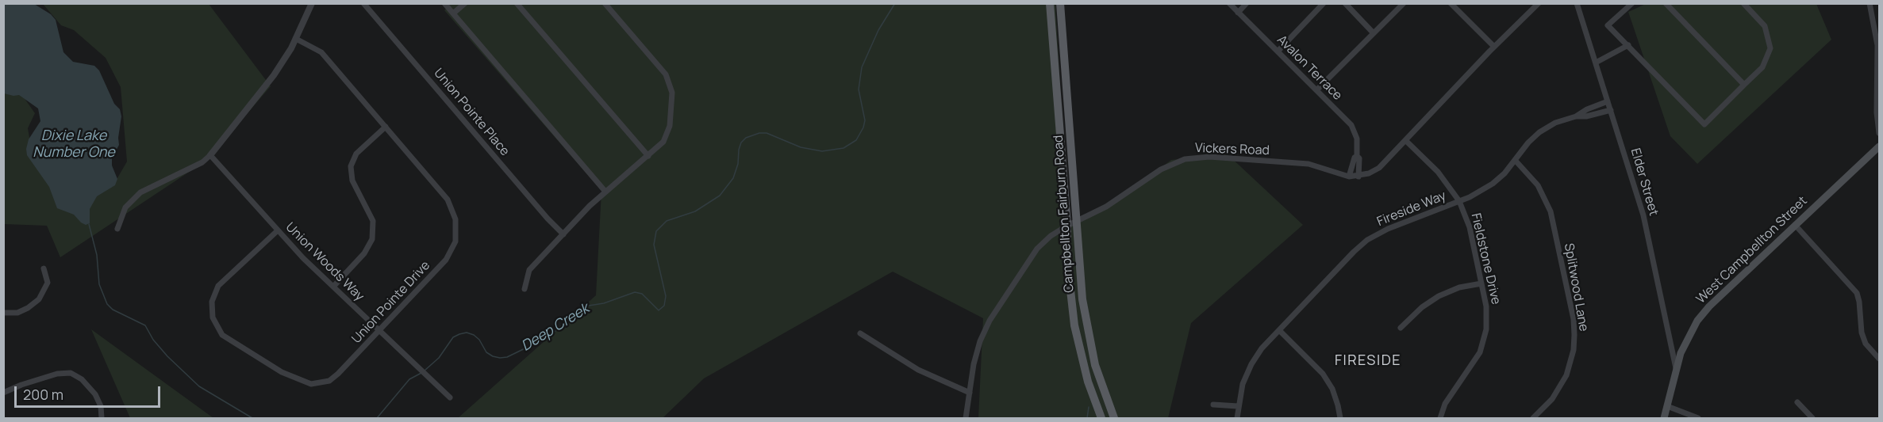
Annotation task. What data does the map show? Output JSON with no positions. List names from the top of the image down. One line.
{"streets":{"main road":["Campbellton Fairburn Road","West Campbellton Street"],"street":["Avalon Terrace","Union Pointe Place","Vickers Road","Elder Street","Fireside Way","Fieldstone Drive","Union Woods Way","Splitwood Lane","Union Pointe Drive"]},"crossings":[["Avalon Terrace","Vickers Road"],["Vickers Road","Campbellton Fairburn Road"],["Vickers Road","Fieldstone Drive"],["Elder Street","Fireside Way"],["Elder Street","West Campbellton Street"],["Fireside Way","Fieldstone Drive"],["Fireside Way","Splitwood Lane"],["Union Woods Way","Union Pointe Drive"]],"districts":["FIRESIDE"],"water":["Dixie Lake Number One","Deep Creek"],"scale_bar":"200 m"}
